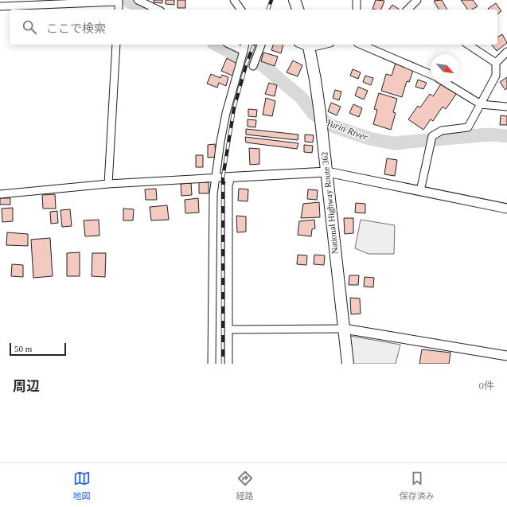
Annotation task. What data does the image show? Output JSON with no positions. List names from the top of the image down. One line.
{"streets":{"highway":["National Highway Route 362"]},"water":["Yurin River"],"scale_bar":"50 m","north":"bottom right","page":{"search":"ここで検索","scale":"50 m","heading":["周辺","0件"],"nav":["地図","経路","保存済み"]}}
